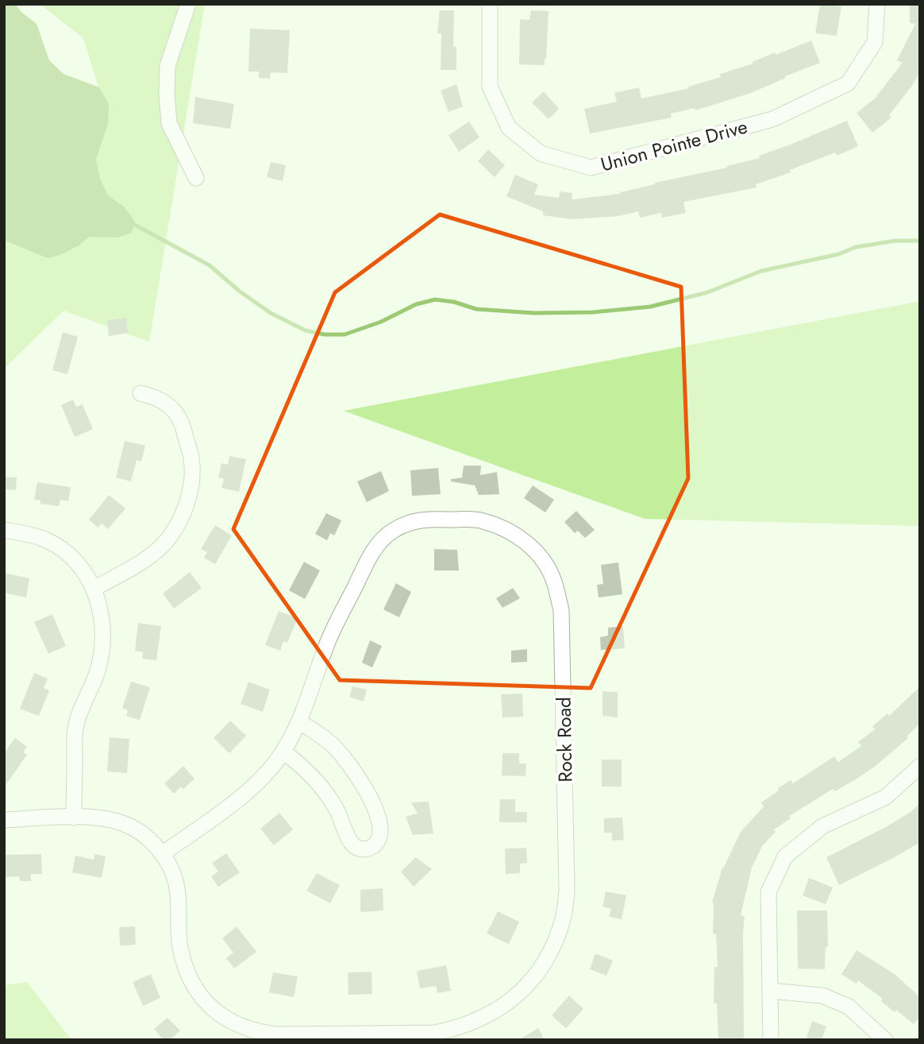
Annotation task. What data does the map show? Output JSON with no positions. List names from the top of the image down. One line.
{"streets":{"street":["Union Pointe Drive","Rock Road"]}}
